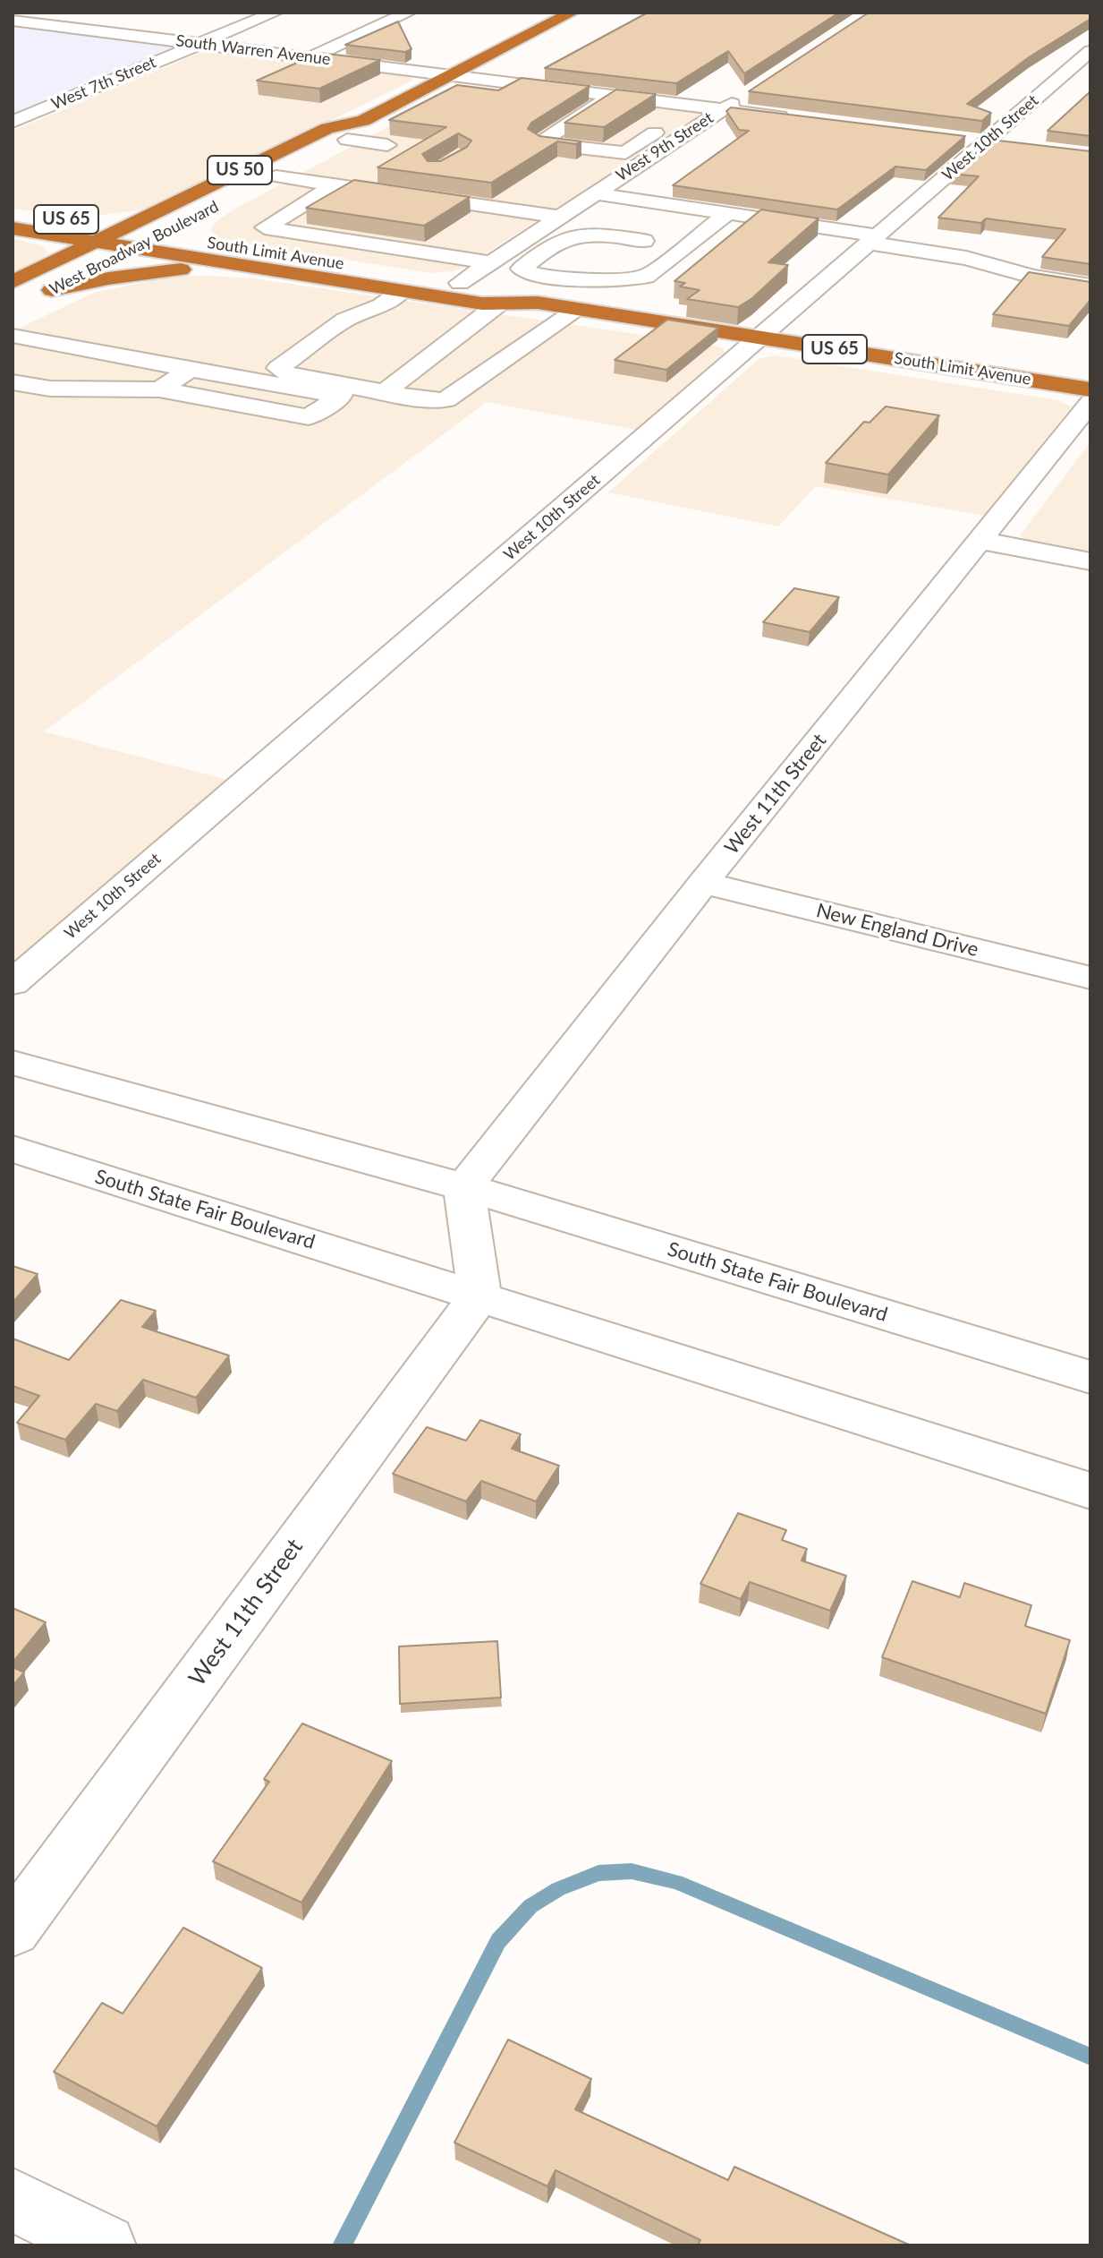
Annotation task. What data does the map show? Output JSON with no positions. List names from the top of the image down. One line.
{"streets":{"highway":["US 50","US 65","West Broadway Boulevard","South Limit Avenue"],"street":["South Warren Avenue","West 7th Street","West 10th Street","West 9th Street","West 11th Street","New England Drive","South State Fair Boulevard"]},"crossings":[["South Warren Avenue","West 7th Street"],["South Warren Avenue","West 9th Street"],["South Warren Avenue","West Broadway Boulevard"],["West 10th Street","South Limit Avenue"],["West 9th Street","South Limit Avenue"],["West Broadway Boulevard","South Limit Avenue"],["West 11th Street","New England Drive"],["West 11th Street","South State Fair Boulevard"]]}
